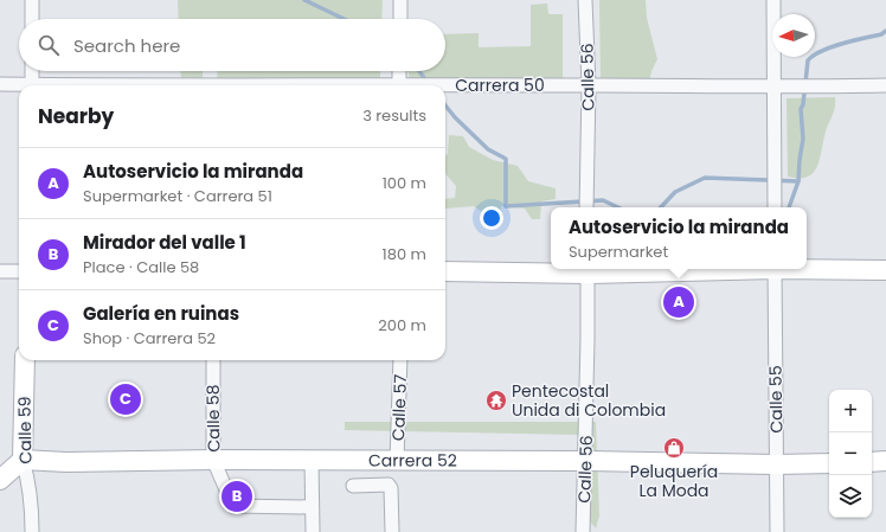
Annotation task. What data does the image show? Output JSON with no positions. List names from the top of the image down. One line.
{"streets":{"main road":["Calle 59","Carrera 52"],"street":["Calle 56","Carrera 50","Calle 55","Calle 57","Calle 58"]},"crossings":[["Calle 56","Carrera 50"],["Calle 56","Carrera 52"],["Calle 55","Carrera 52"],["Calle 57","Carrera 52"],["Calle 58","Carrera 52"],["Calle 59","Carrera 52"]],"places":{"temple":["Pentecostal Unida di Colombia"],"shop":["Peluquería La Moda"]},"north":"left","page":{"search":"Search here","heading":["Nearby","3 results"],"list":[{"mark":"A","name":"Autoservicio la miranda","note":"Supermarket · Carrera 51","value":"100 m"},{"mark":"B","name":"Mirador del valle 1","note":"Place · Calle 58","value":"180 m"},{"mark":"C","name":"Galería en ruinas","note":"Shop · Carrera 52","value":"200 m"}],"popup":["Autoservicio la miranda","Supermarket"],"pins":["A","C","B"],"map_buttons":["+","−"]}}
